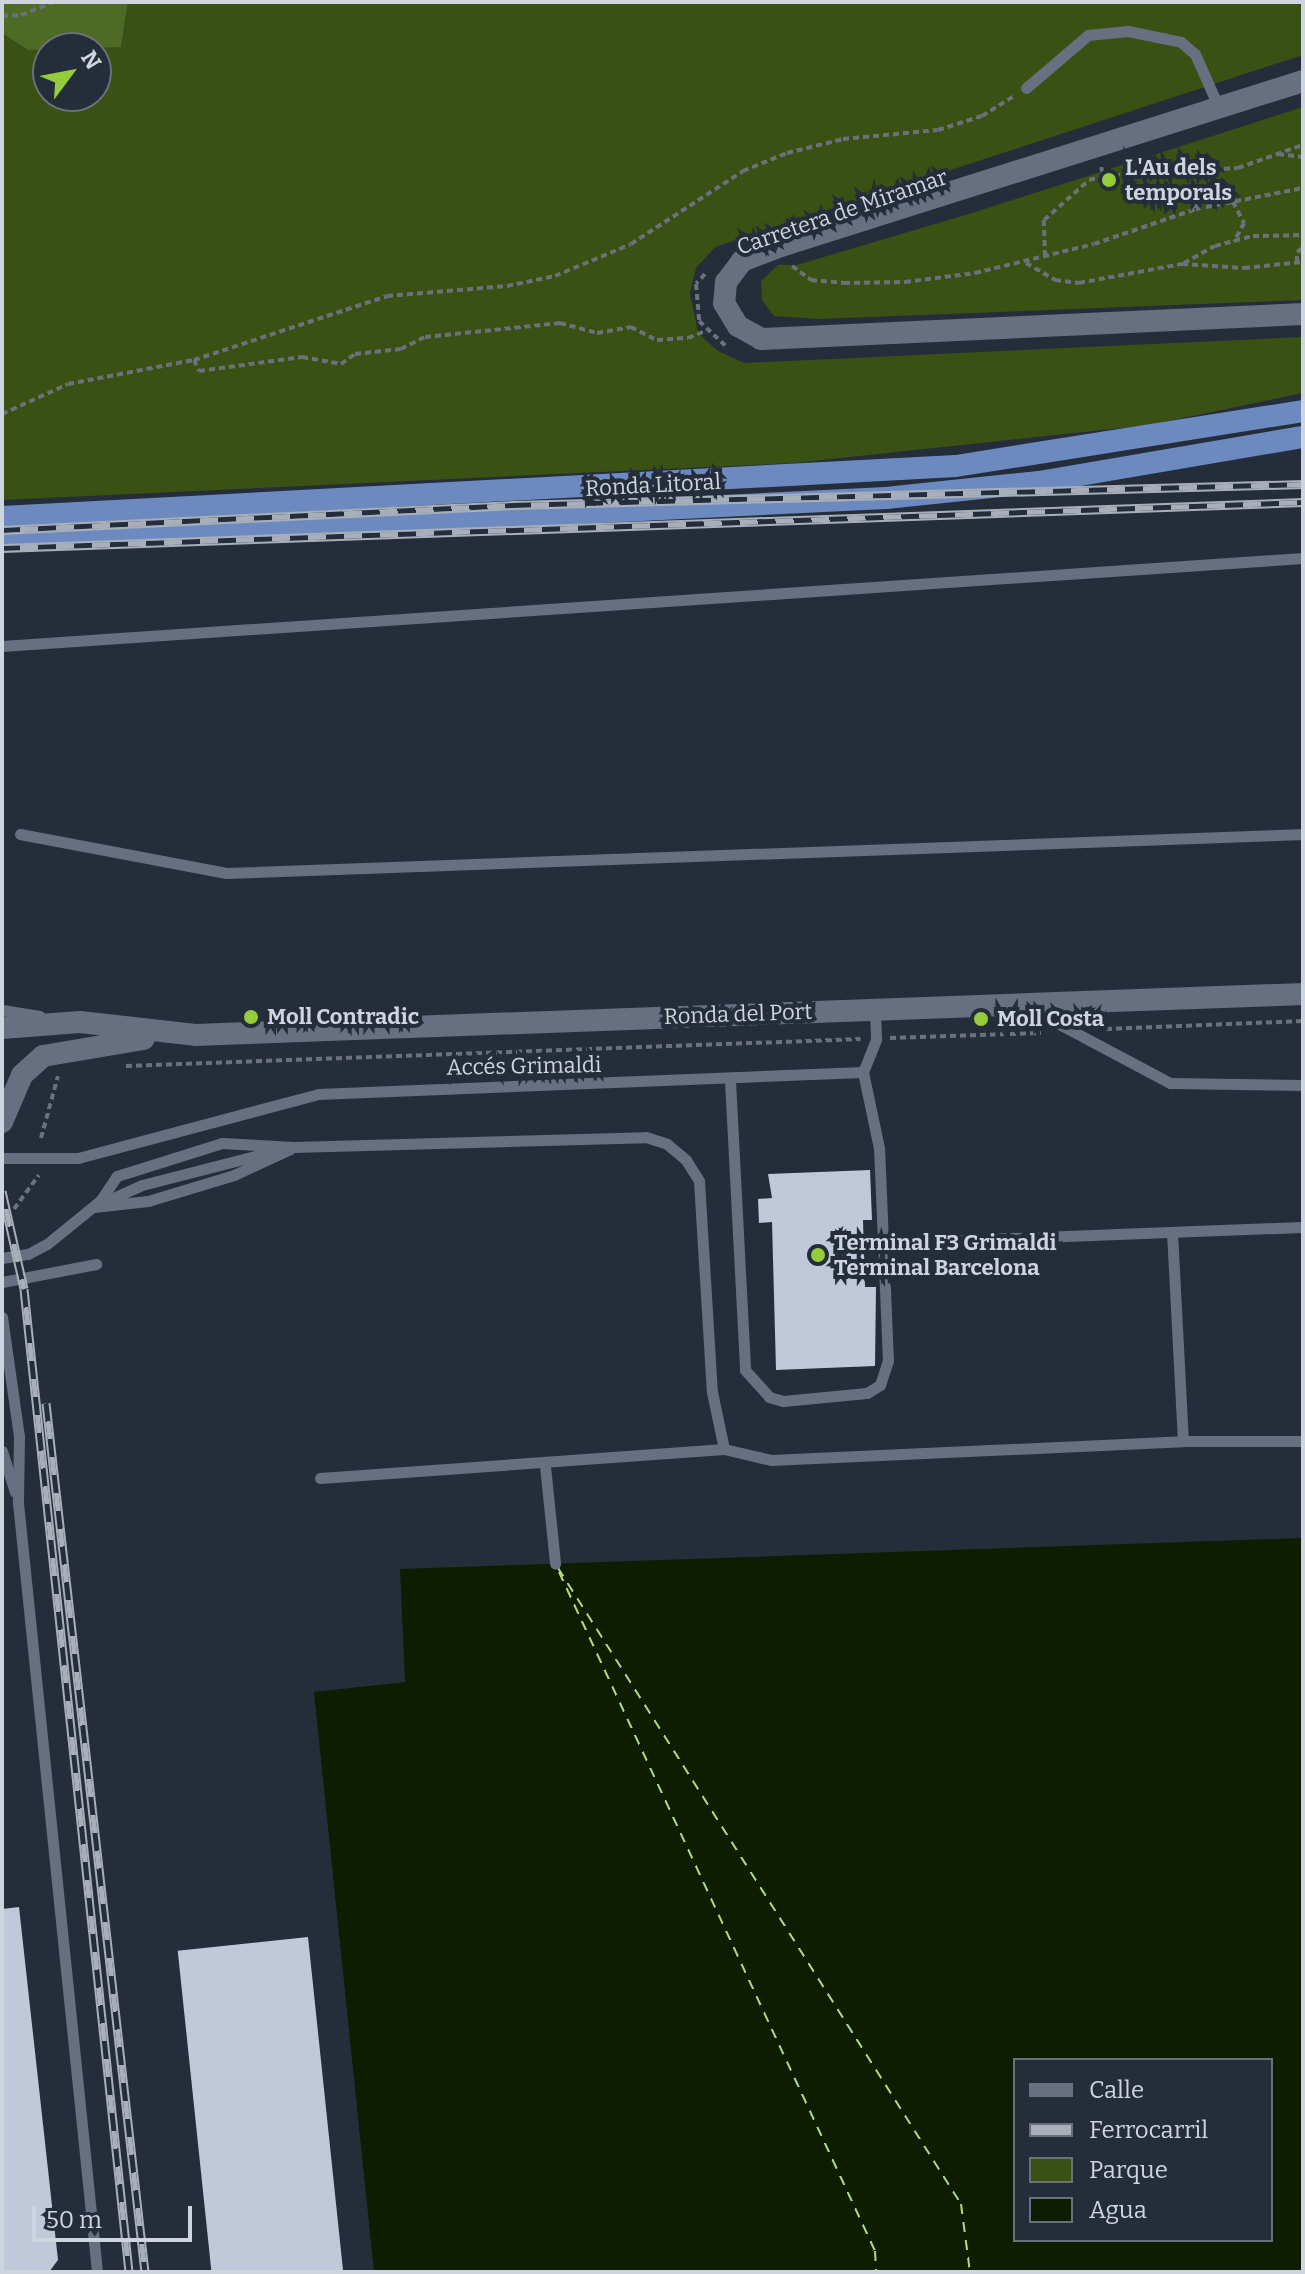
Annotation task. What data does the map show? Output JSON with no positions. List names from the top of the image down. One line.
{"streets":{"highway":["Ronda Litoral"],"street":["Carretera de Miramar","Ronda del Port"],"lane":["Accés Grimaldi"]},"places":["L'Au dels temporals","Moll Contradic","Moll Costa","Terminal F3 Grimaldi Terminal Barcelona"],"legend":["Calle","Ferrocarril","Parque","Agua"],"scale_bar":"50 m","north":"top right"}
